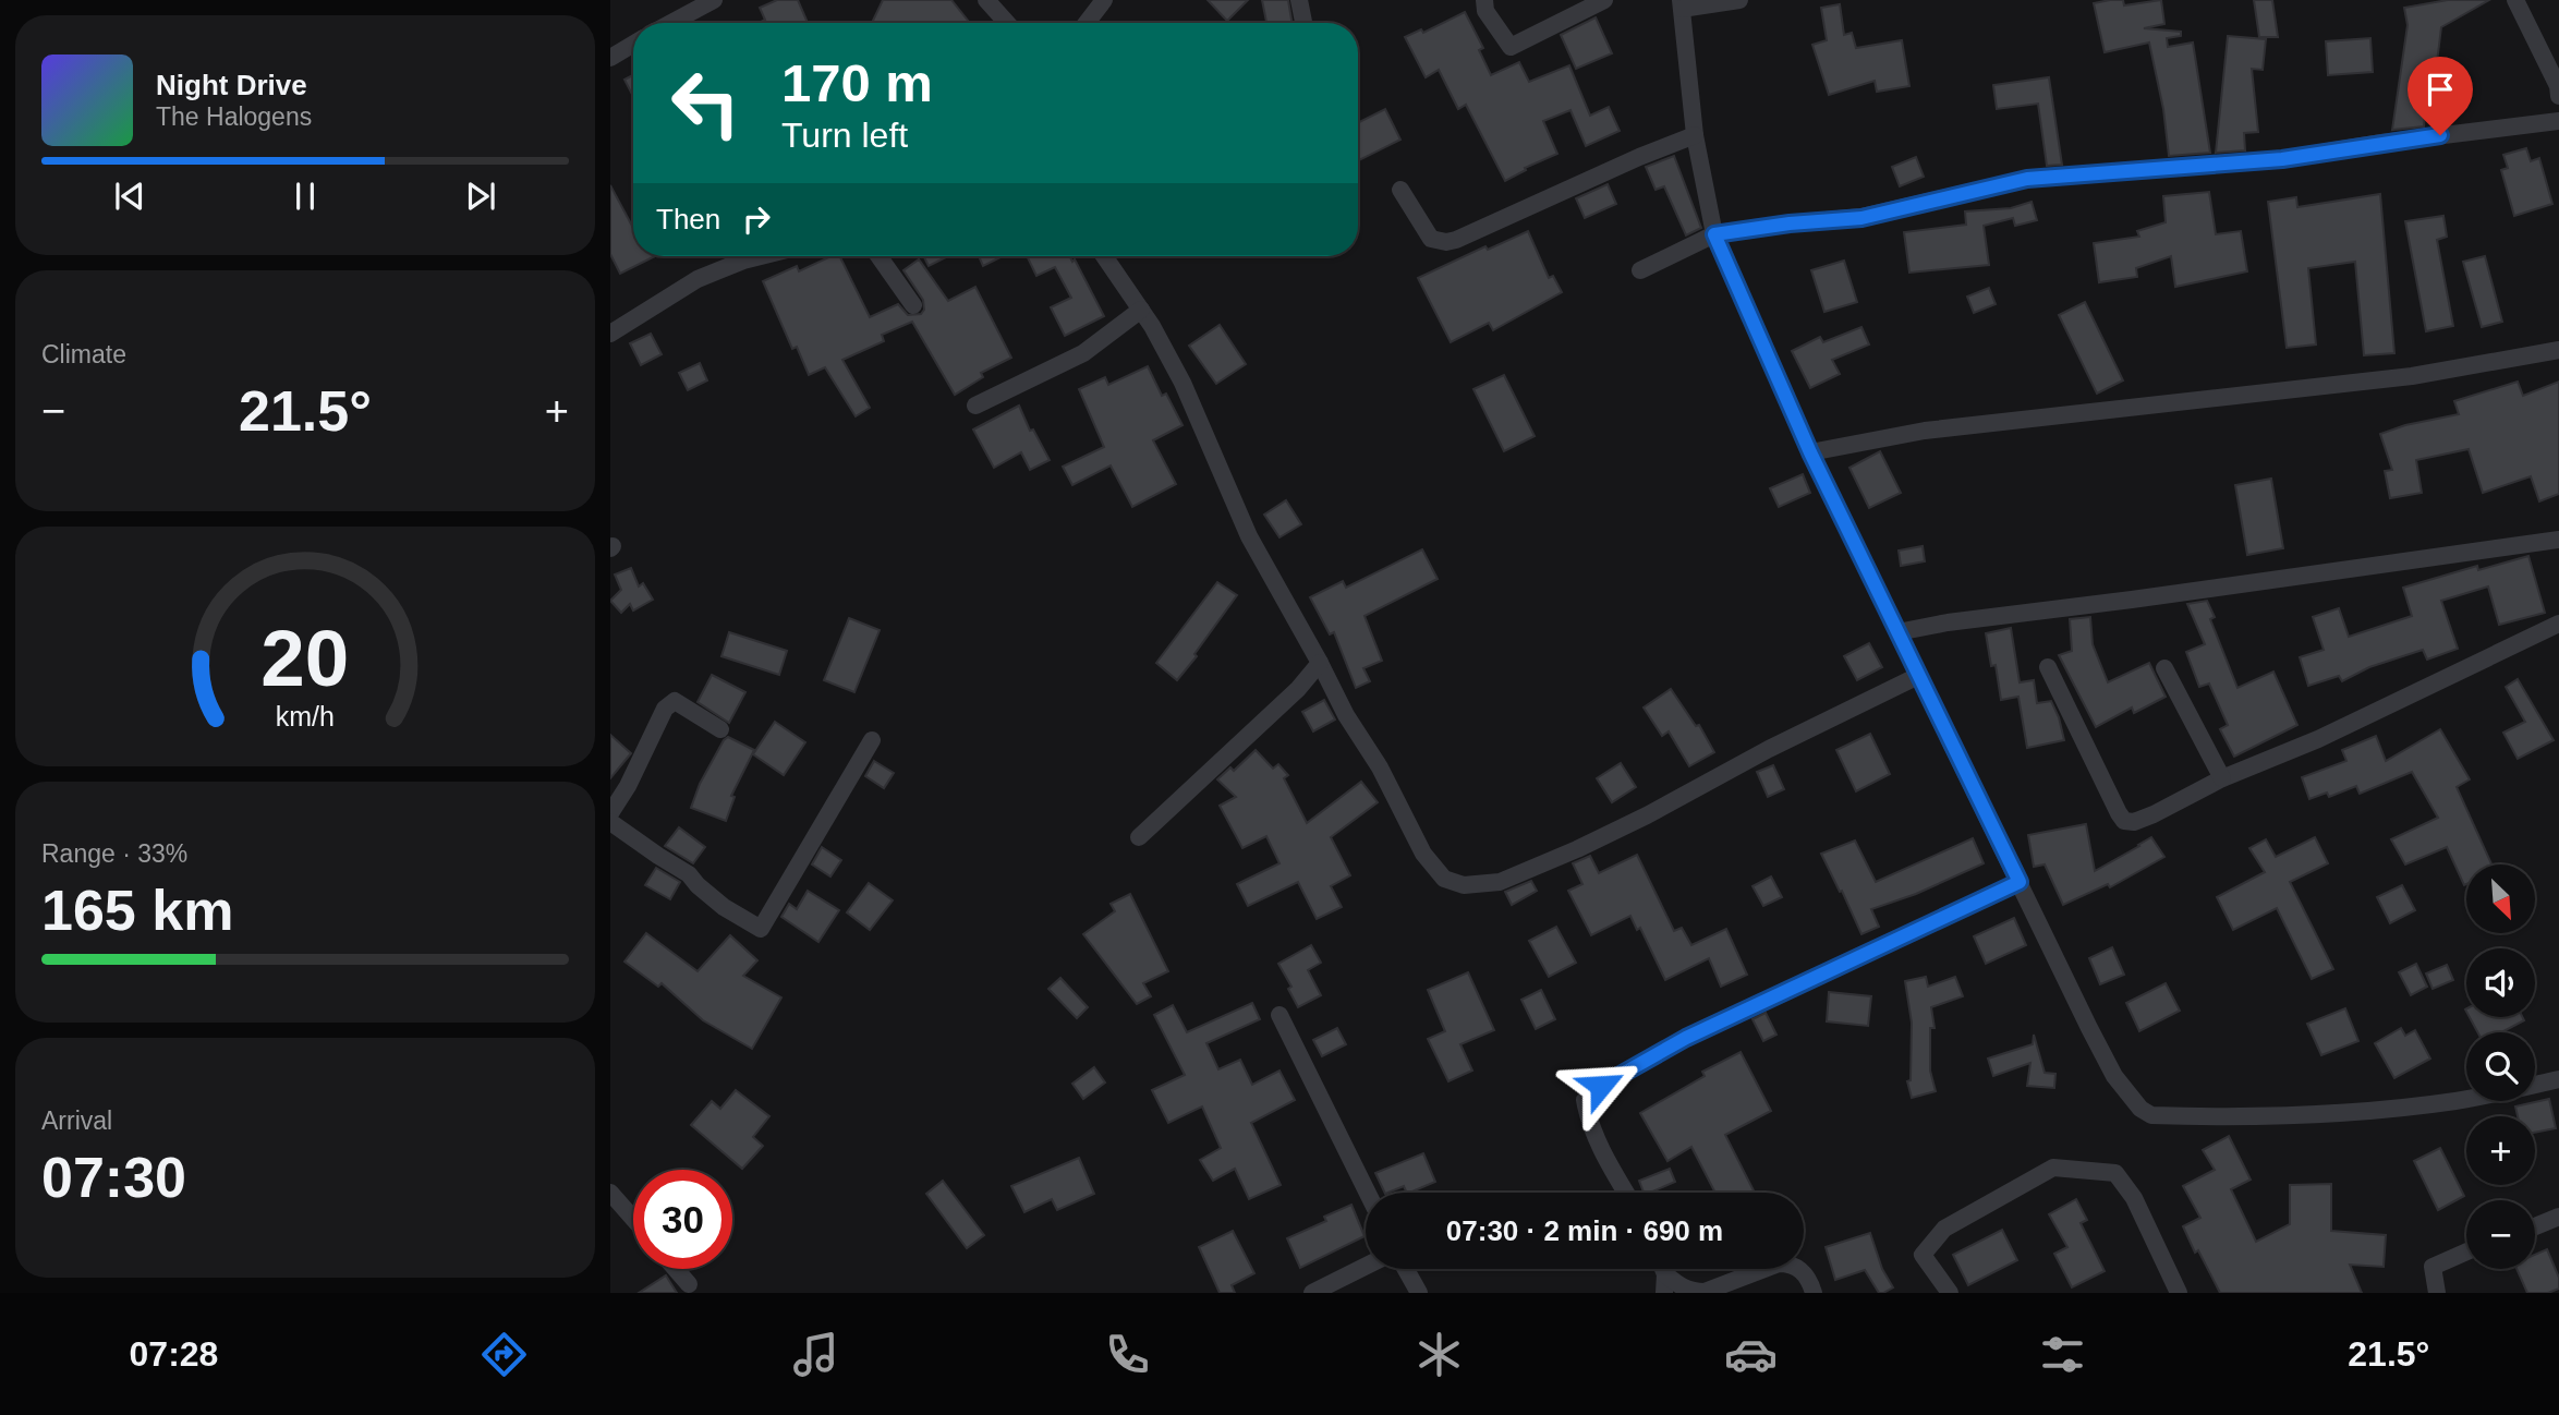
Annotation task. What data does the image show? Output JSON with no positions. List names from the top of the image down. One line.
{"north":"bottom right","page":{"turn":["170 m","Turn left"],"song":["Night Drive","The Halogens"],"then":"Then","tile":["Climate",["Range · 33%","165 km"],["Arrival","07:30"]],"heat":["−","21.5°","+"],"map_buttons":["+","−"],"limit":"30","trip":"07:30 · 2 min · 690 m","tabs":["07:28","21.5°"],"gauge":["20","km/h"]}}
